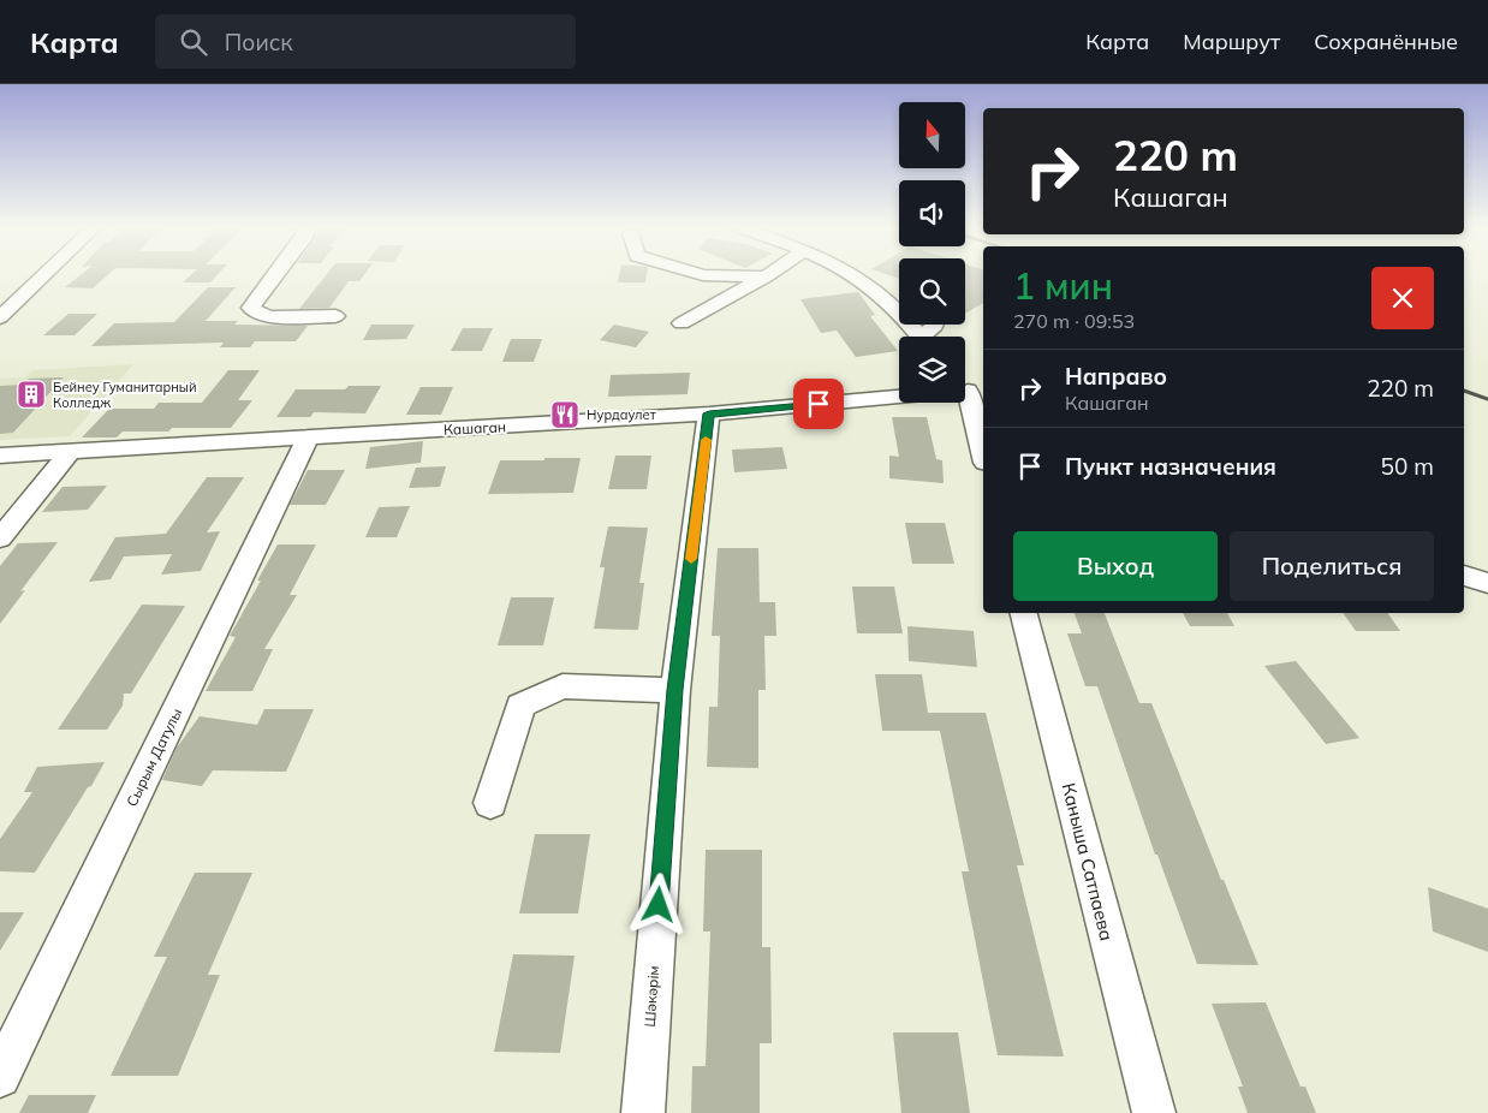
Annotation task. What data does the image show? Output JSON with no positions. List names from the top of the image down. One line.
{"streets":{"street":["Кашаган","Сырым Датулы","Каныша Сатпаева","Шәкәрім"]},"crossings":[["Кашаган","Сырым Датулы"],["Кашаган","Шәкәрім"]],"places":{"building":["Бейнеу Гуманитарный Колледж"],"restaurant":["Нурдаулет"]},"north":"top","page":{"header":"Карта","search":"Поиск","nav":["Карта","Маршрут","Сохранённые"],"turn":["220 m","Кашаган"],"heading":["1 мин","270 m · 09:53"],"list":[{"name":"Направо","note":"Кашаган","value":"220 m"},{"name":"Пункт назначения","value":"50 m"}],"buttons":["Выход","Поделиться"]}}
